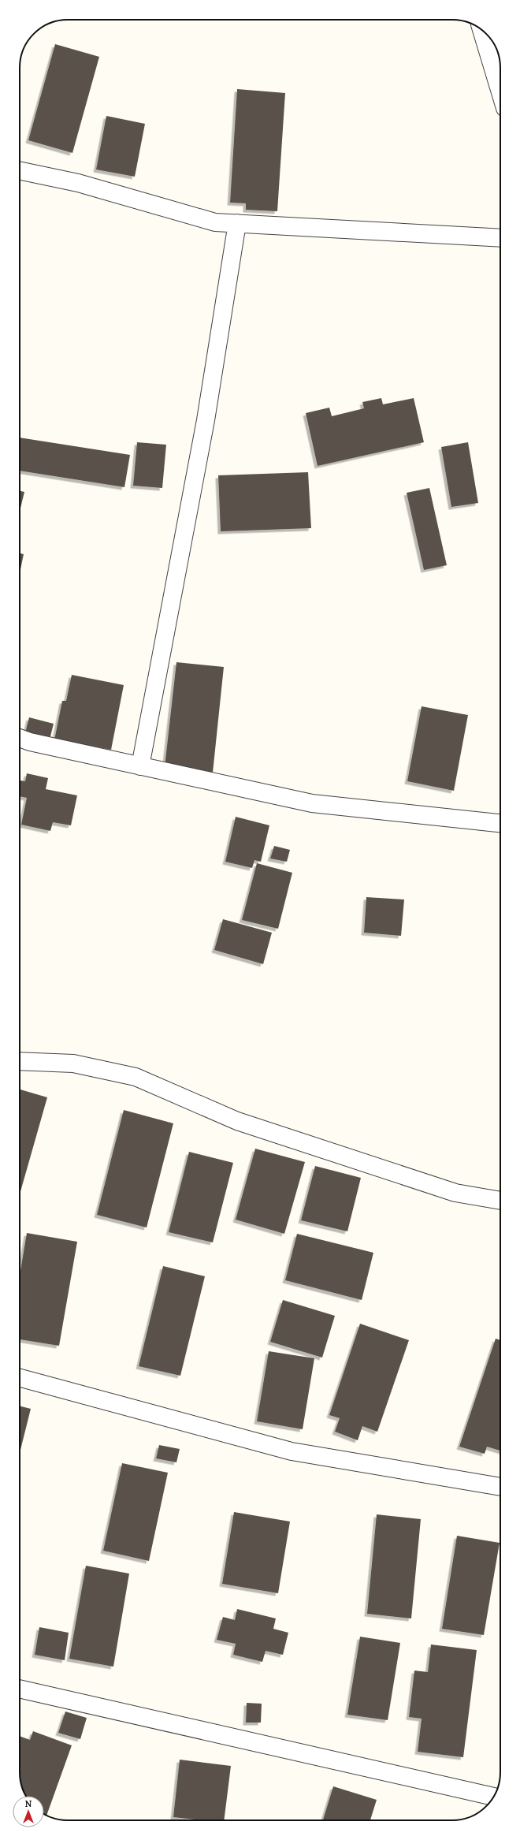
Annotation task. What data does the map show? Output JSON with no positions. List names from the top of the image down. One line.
{"north":"top"}
